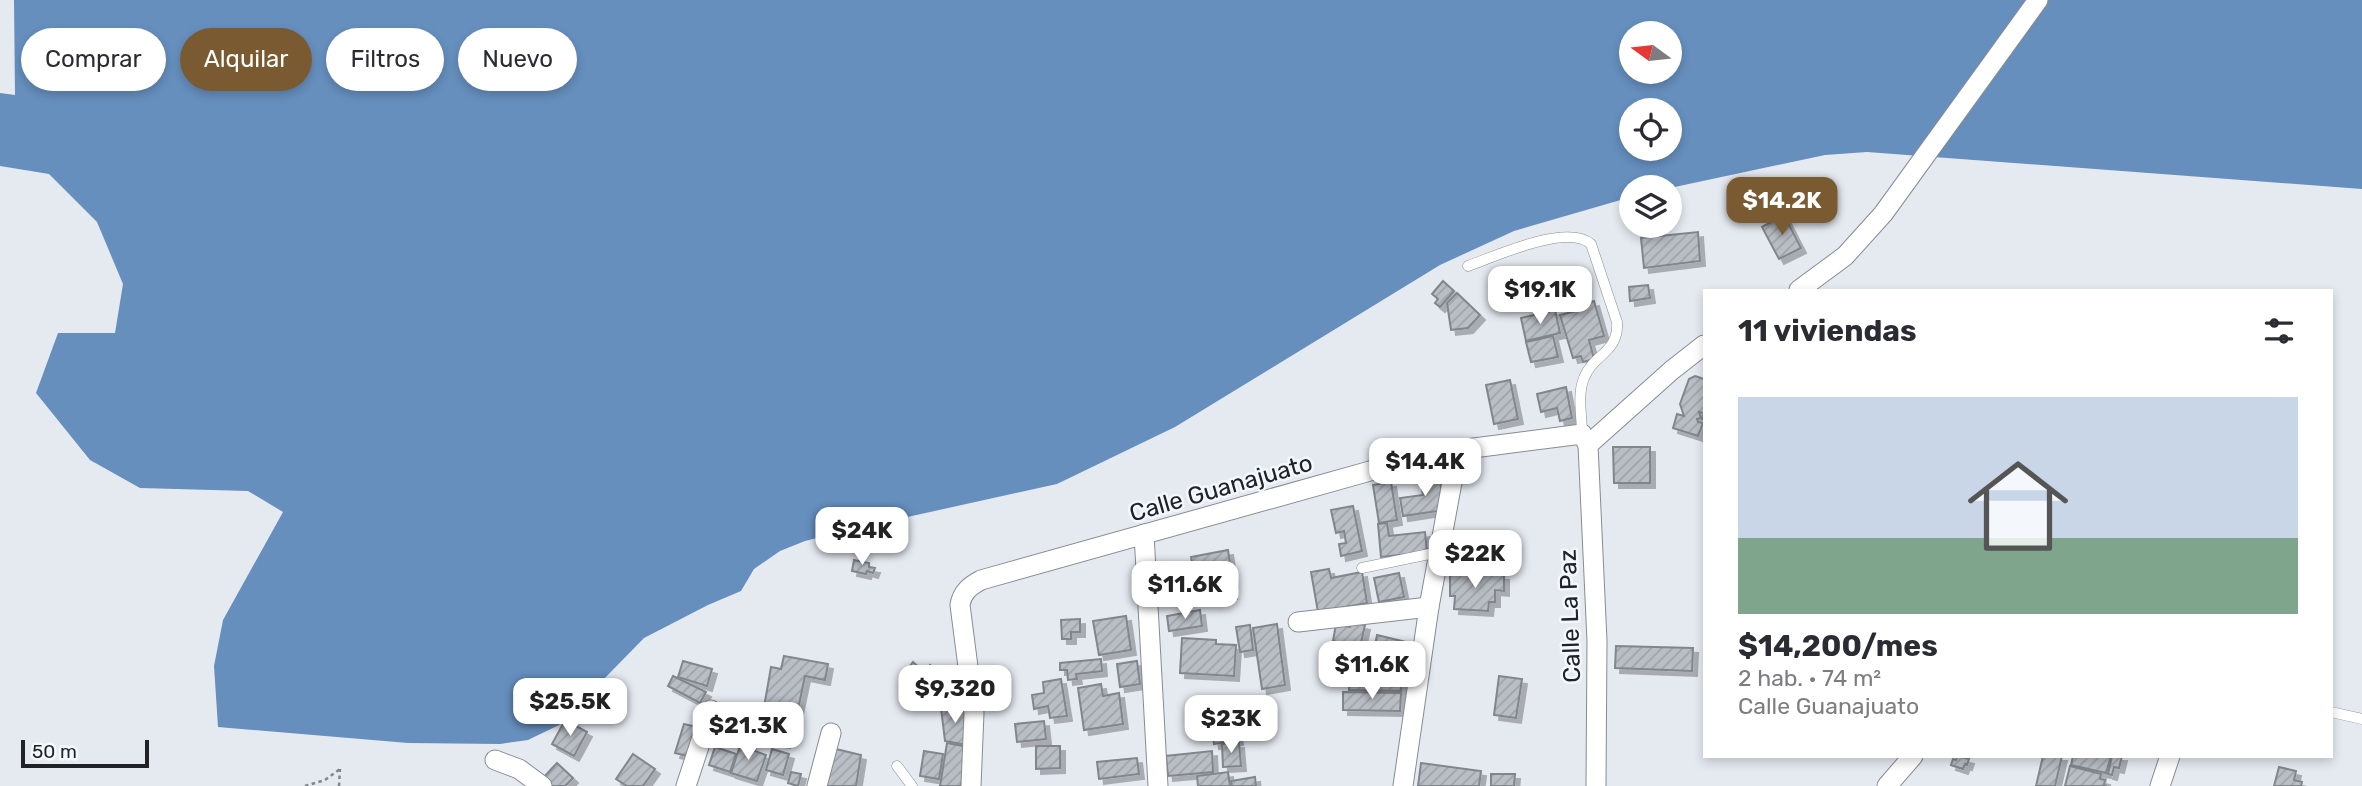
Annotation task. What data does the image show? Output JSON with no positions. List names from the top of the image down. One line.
{"streets":{"street":["Calle Guanajuato","Calle La Paz"]},"crossings":[["Calle Guanajuato","Calle La Paz"]],"scale_bar":"50 m","north":"left","page":{"chip":["Comprar","Alquilar","Filtros","Nuevo"],"price":["$14.2K","$19.1K","$14.4K","$24K","$22K","$11.6K","$11.6K","$9,320","$25.5K","$23K","$21.3K"],"heading":"11 viviendas","list":[{"name":"$14,200/mes","note":"2 hab. · 74 m² · Calle Guanajuato"}],"scale":"50 m"}}
